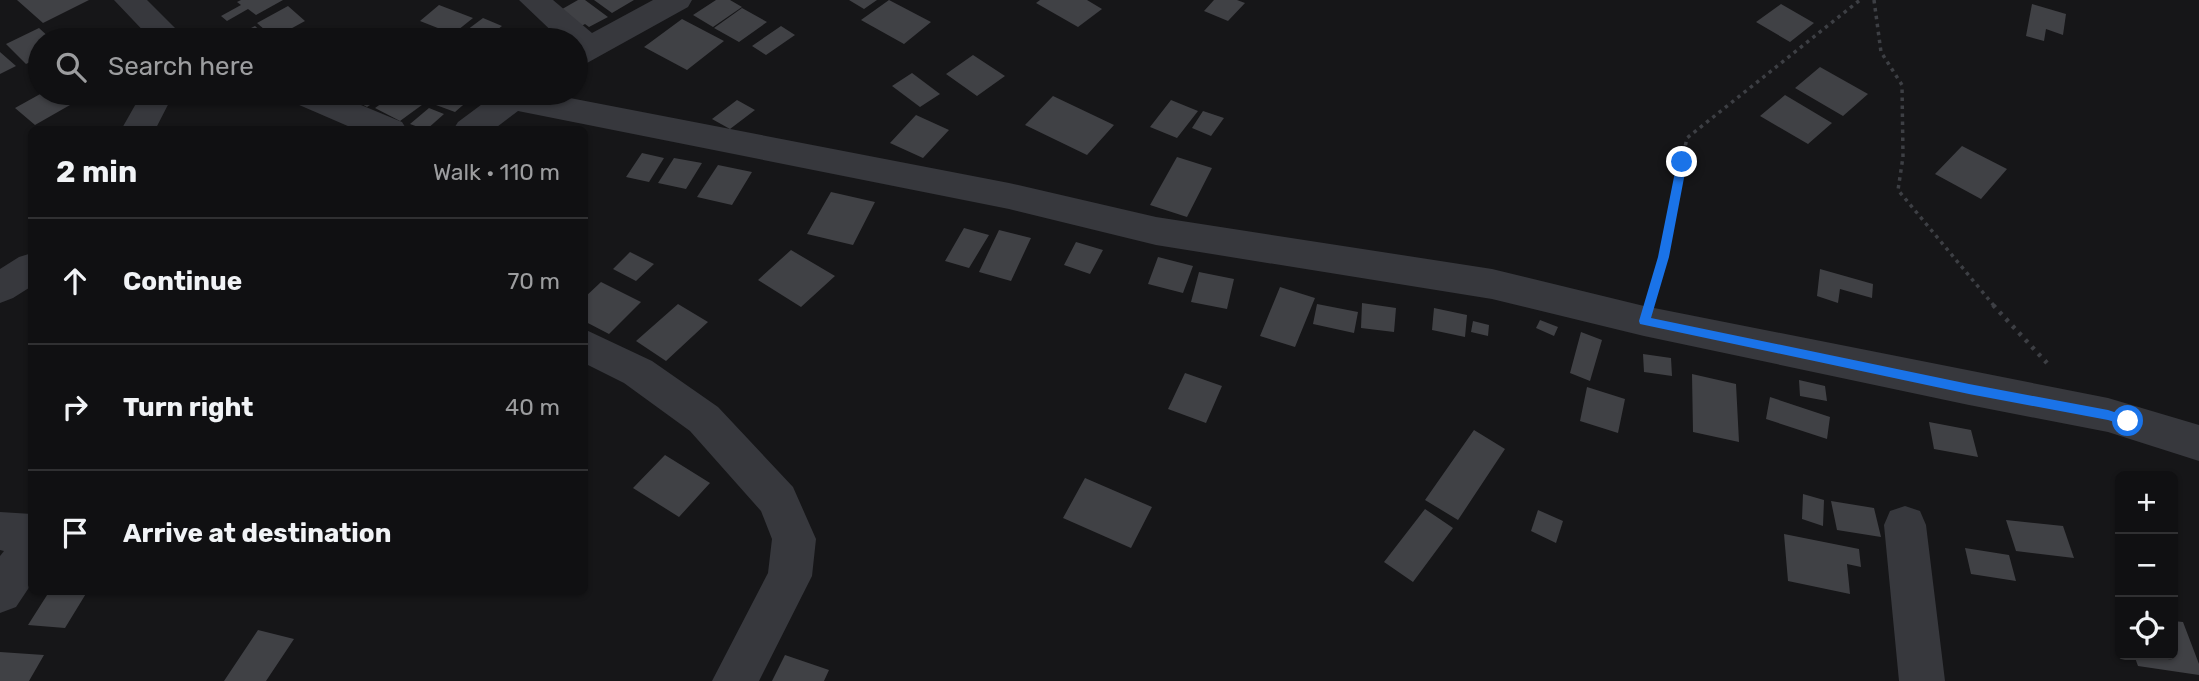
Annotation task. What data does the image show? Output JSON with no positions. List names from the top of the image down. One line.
{"page":{"search":"Search here","heading":["2 min","Walk · 110 m"],"list":[["Continue","70 m"],["Turn right","40 m"],"Arrive at destination"],"map_buttons":["+","−"]}}
